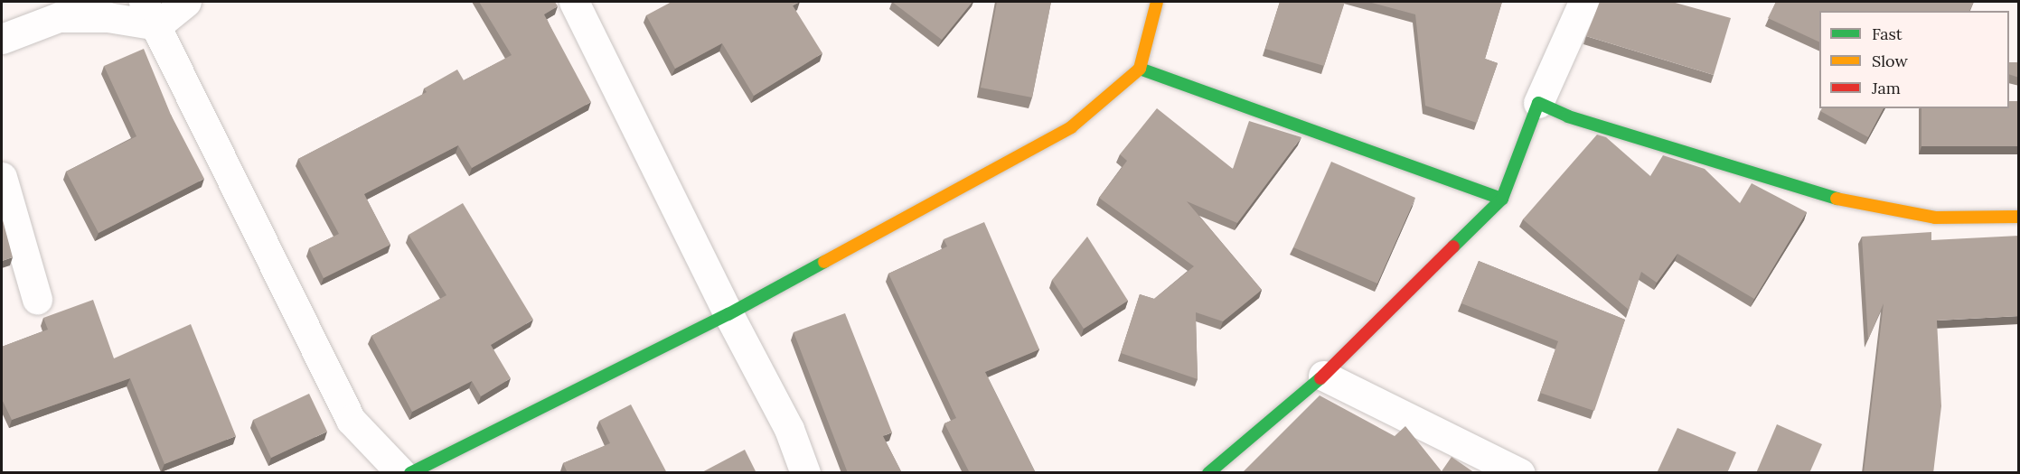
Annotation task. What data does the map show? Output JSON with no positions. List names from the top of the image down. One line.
{"legend":["Fast","Slow","Jam"]}
